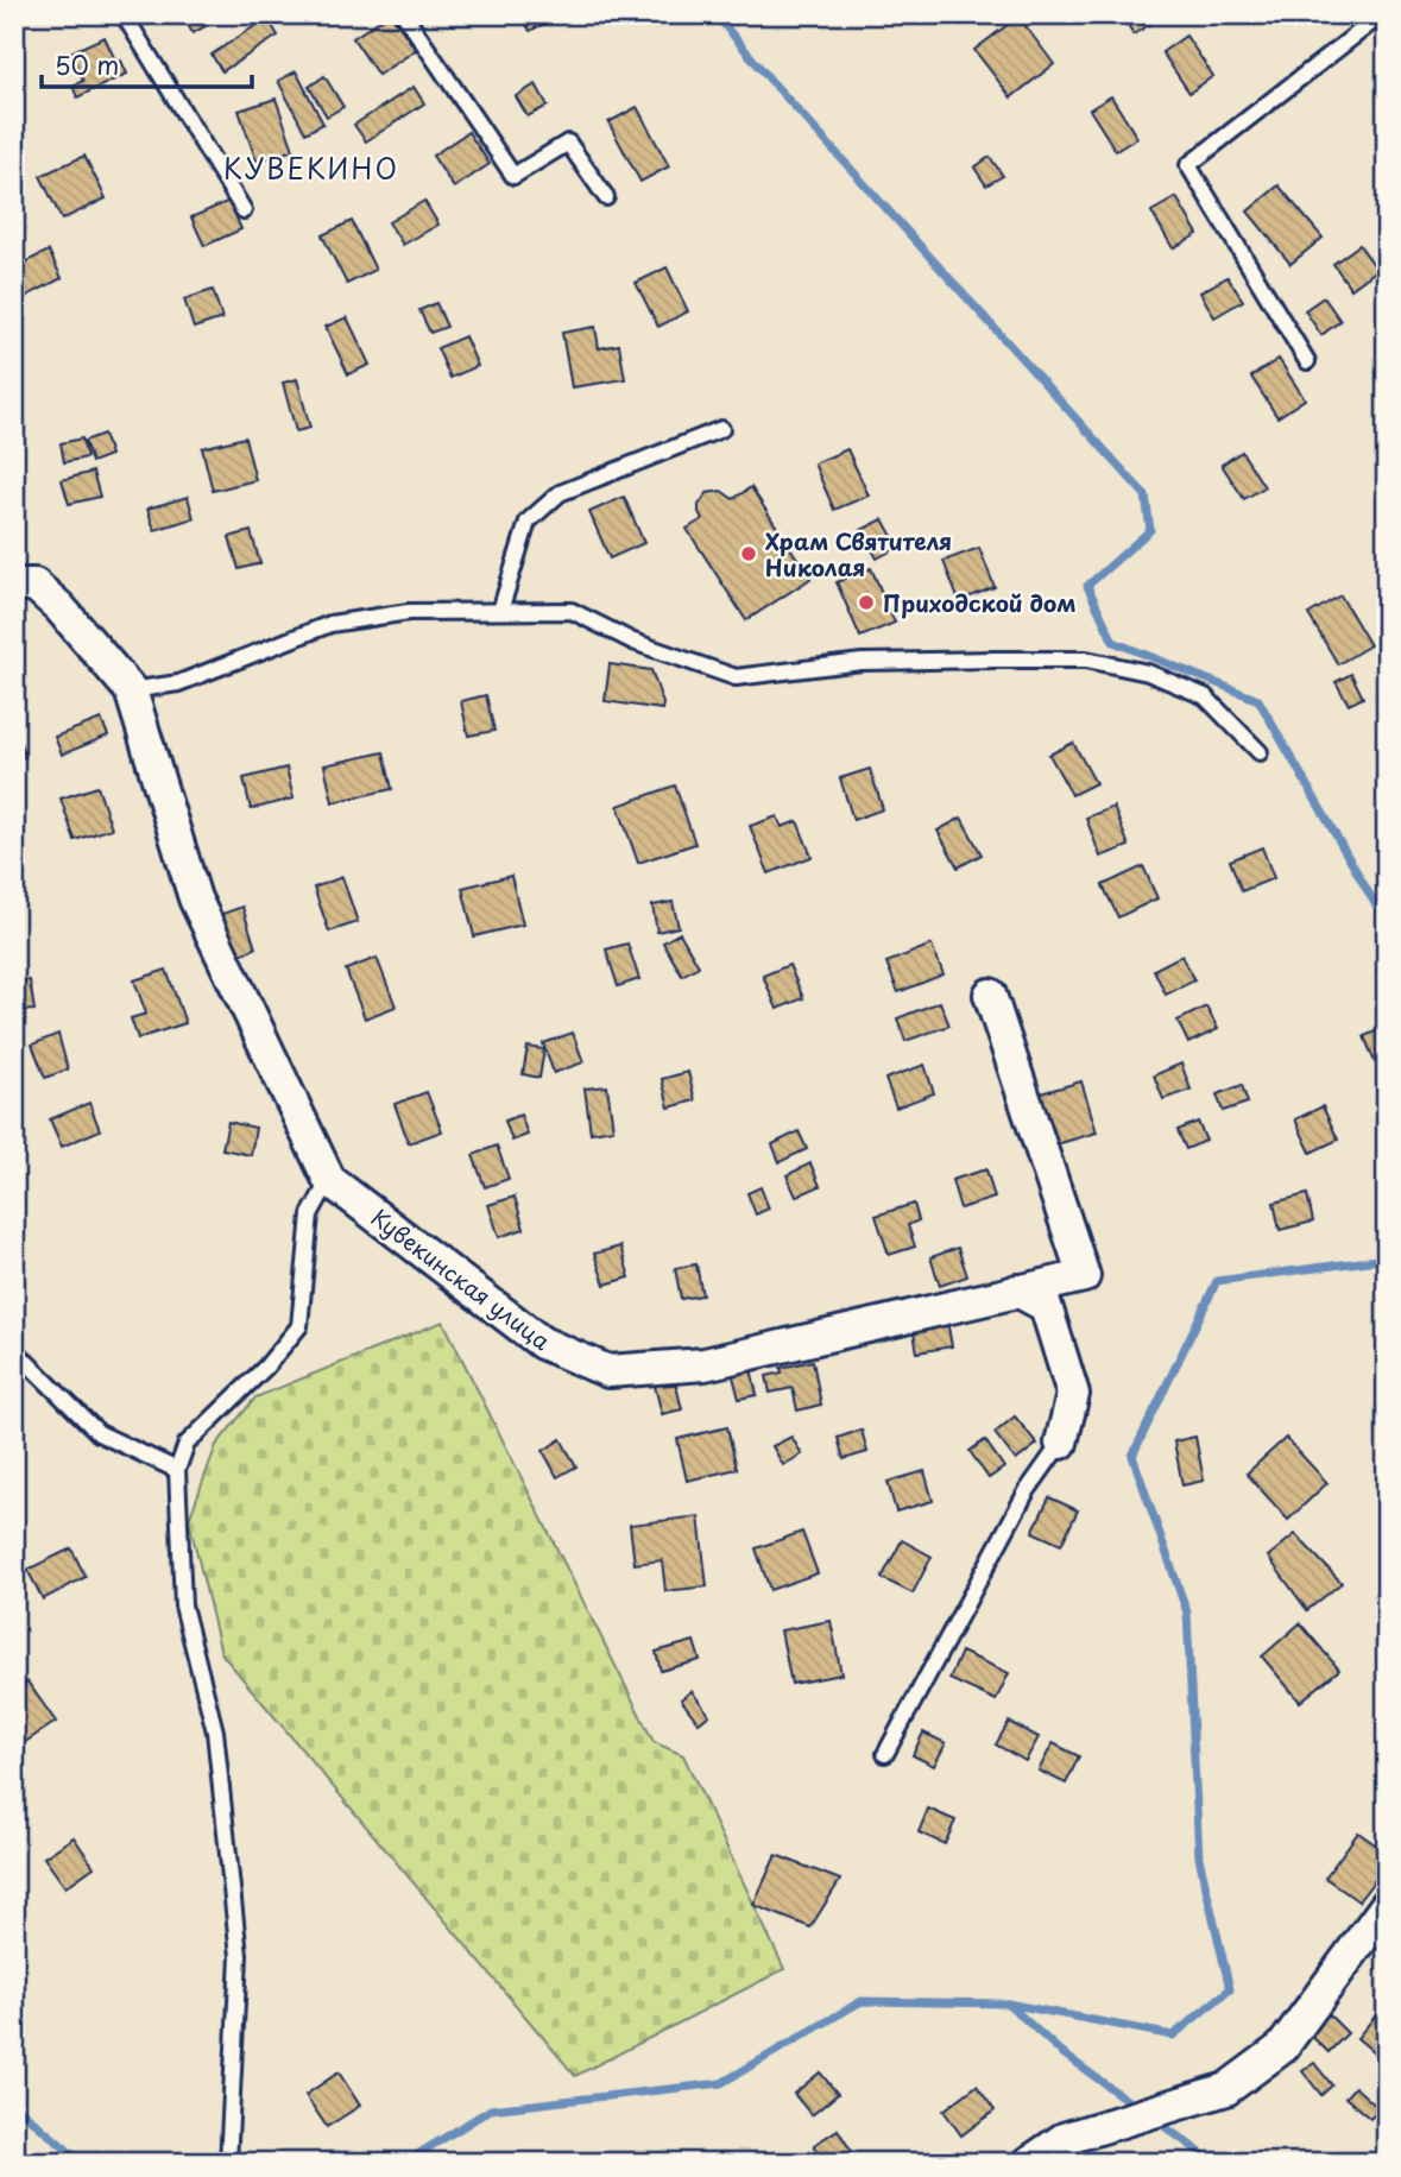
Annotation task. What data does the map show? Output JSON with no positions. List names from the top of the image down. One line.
{"streets":{"street":["Кувекинская улица"]},"districts":["КУВЕКИНО"],"places":["Храм Святителя Николая","Приходской дом"],"scale_bar":"50 m"}
